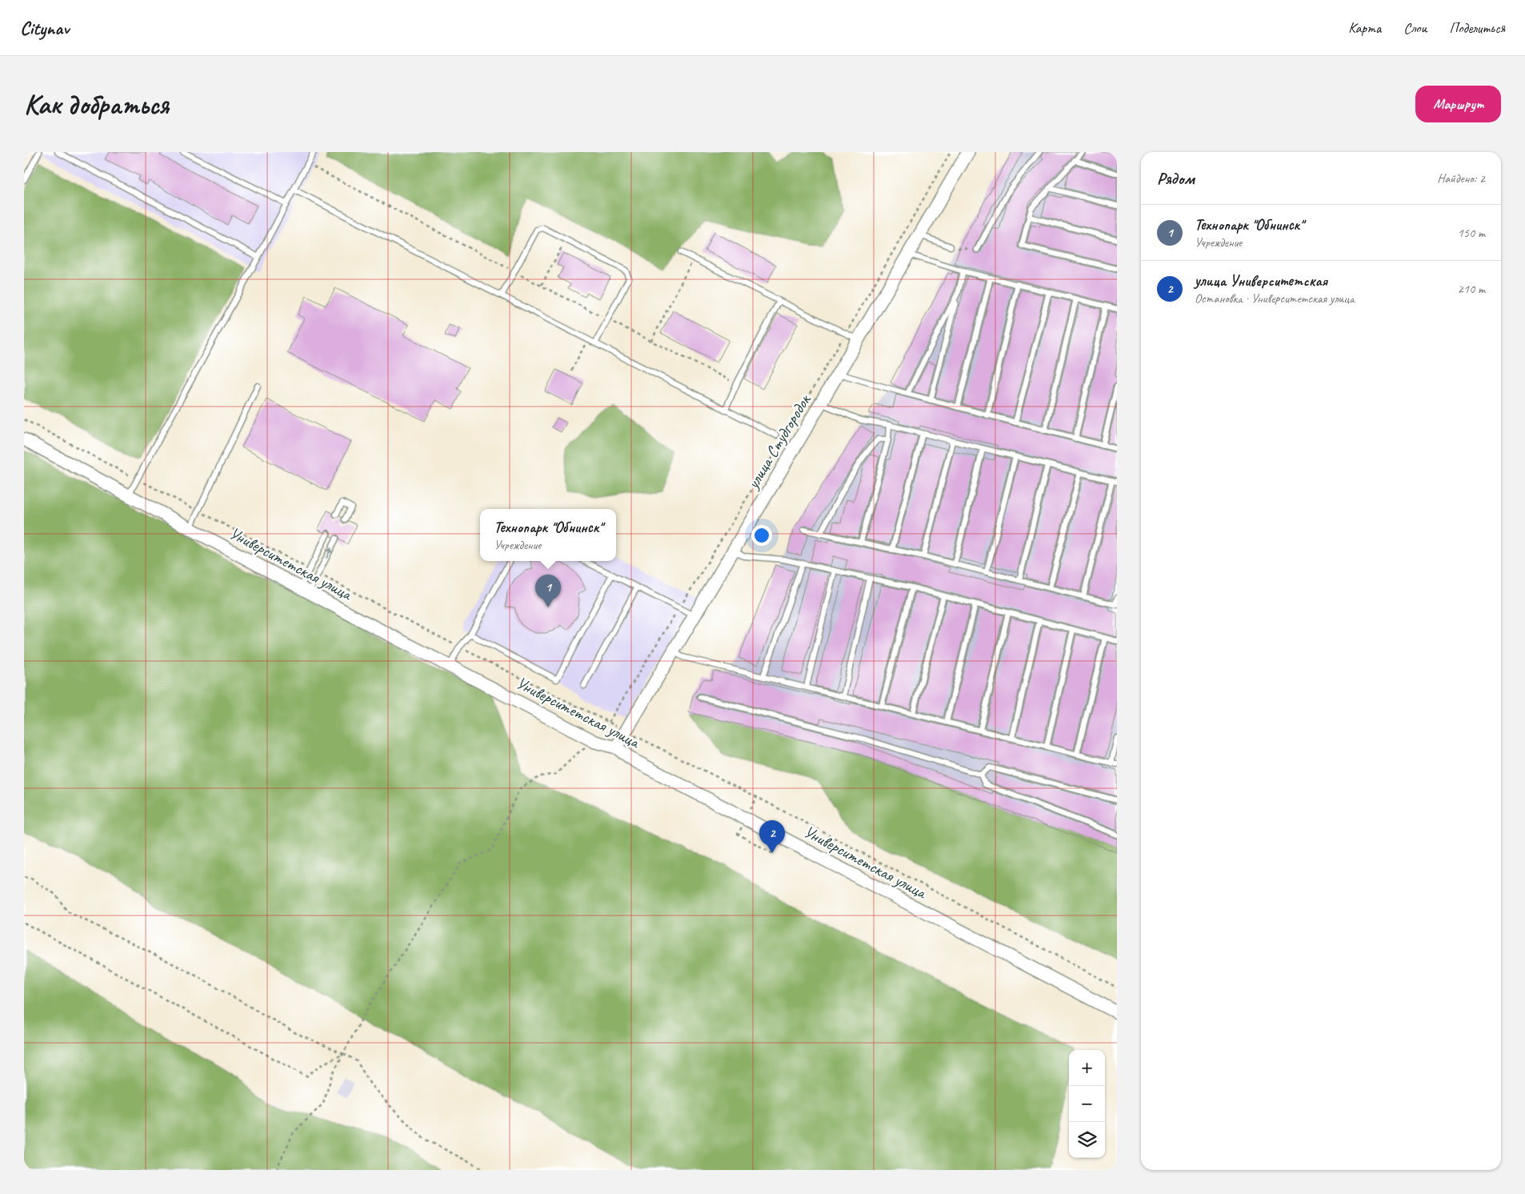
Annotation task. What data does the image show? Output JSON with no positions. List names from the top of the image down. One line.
{"streets":{"street":["улица Студгородок","Университетская улица"]},"crossings":[["улица Студгородок","Университетская улица"]],"page":{"header":"Citynav","nav":["Карта","Слои","Поделиться"],"buttons":"Маршрут","title":"Как добраться","heading":["Рядом","Найдено: 2"],"list":[{"mark":"1","name":"Технопарк \"Обнинск\"","note":"Учреждение","value":"150 m"},{"mark":"2","name":"улица Университетская","note":"Остановка · Университетская улица","value":"210 m"}],"popup":["Технопарк \"Обнинск\"","Учреждение"],"pins":["1","2"],"map_buttons":["+","−"]}}
